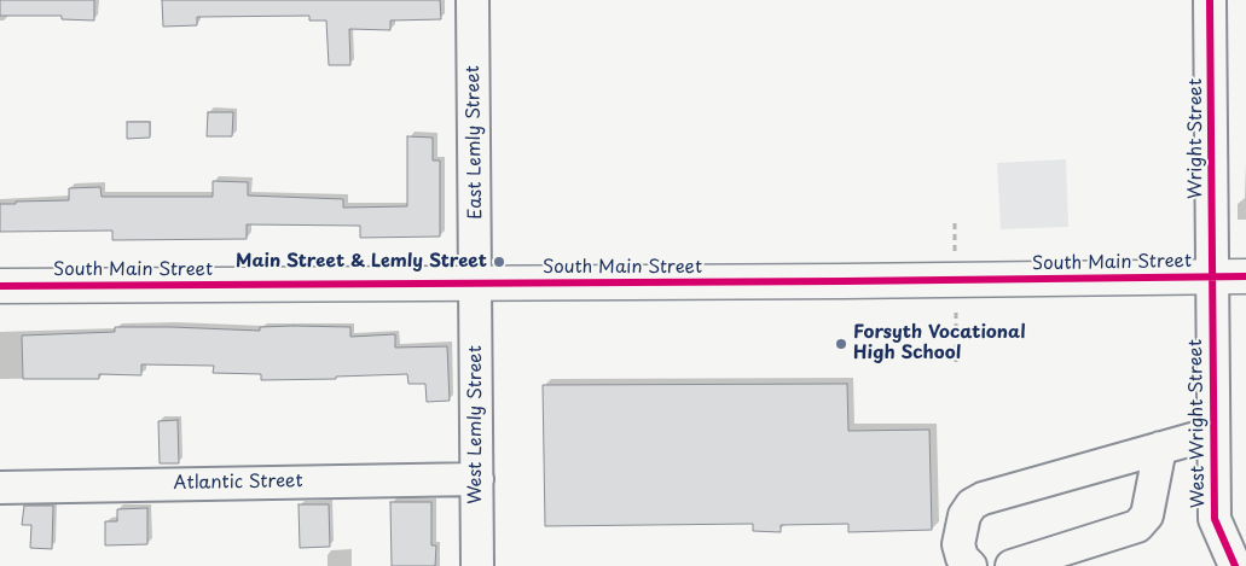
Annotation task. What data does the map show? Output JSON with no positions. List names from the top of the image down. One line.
{"streets":{"main road":["South Main Street"],"street":["Wright Street","East Lemly Street","West Wright Street","West Lemly Street","Atlantic Street"]},"crossings":[["Wright Street","South Main Street"],["Wright Street","West Wright Street"],["East Lemly Street","South Main Street"],["East Lemly Street","West Lemly Street"],["South Main Street","West Wright Street"],["South Main Street","West Lemly Street"],["West Lemly Street","Atlantic Street"]],"places":["Main Street & Lemly Street","Forsyth Vocational High School"]}
